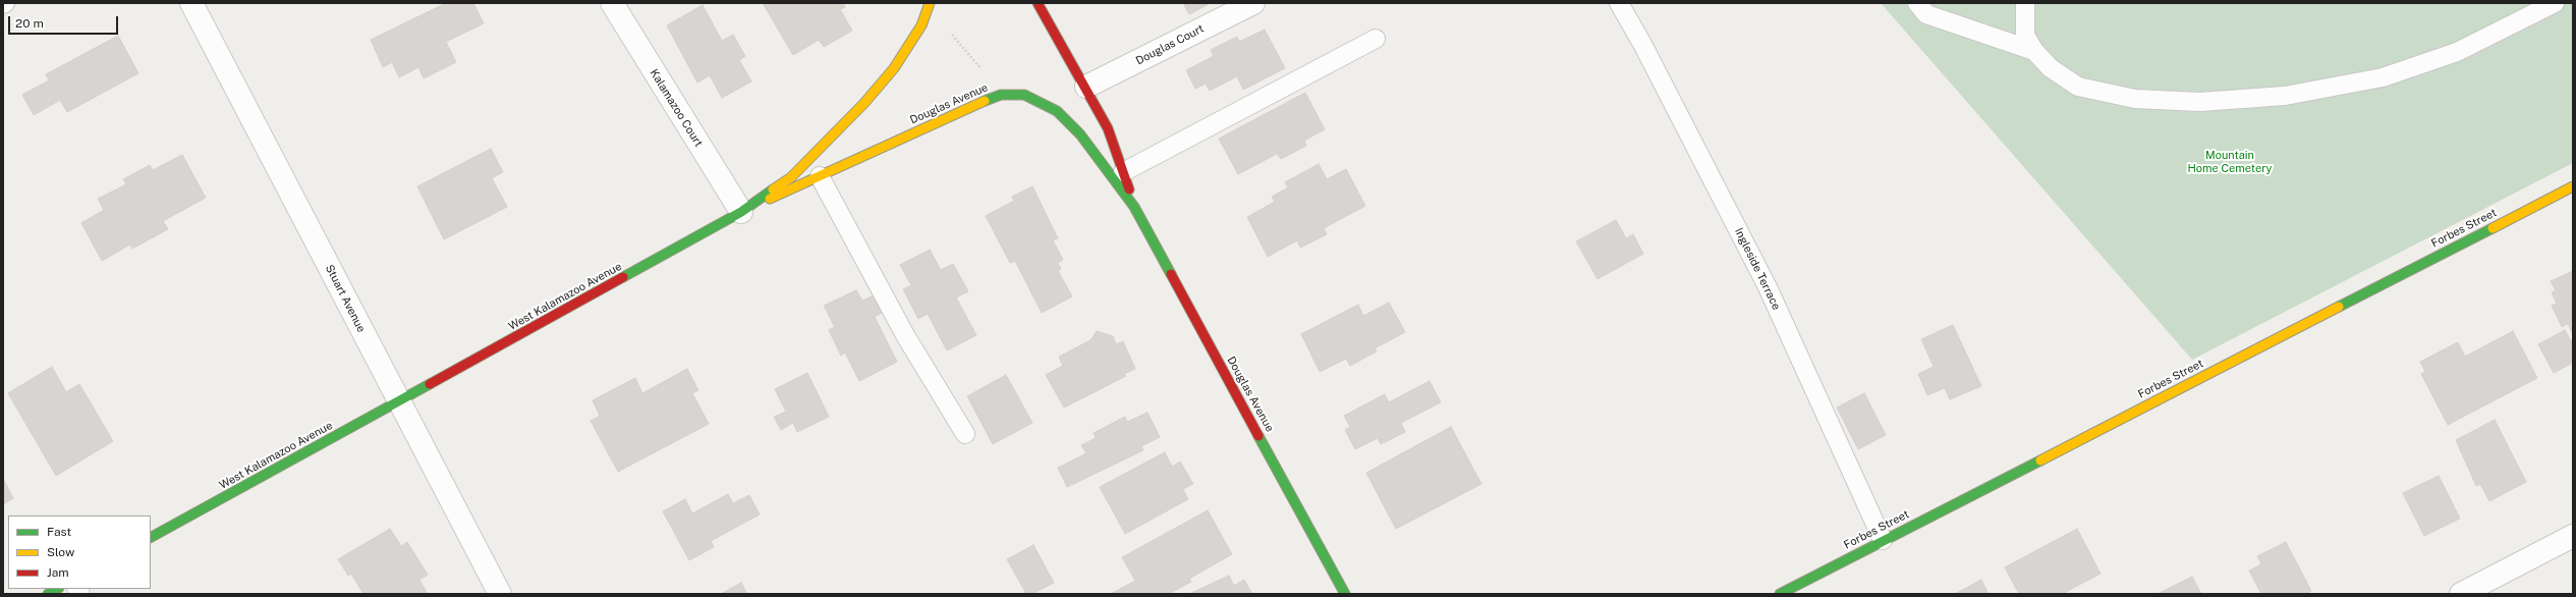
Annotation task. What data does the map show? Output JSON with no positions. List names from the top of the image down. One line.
{"streets":{"street":["Douglas Court","Douglas Avenue","Kalamazoo Court","Forbes Street","West Kalamazoo Avenue","Stuart Avenue"],"lane":["Ingleside Terrace"]},"crossings":[["Douglas Court","Douglas Avenue"],["Douglas Avenue","Kalamazoo Court"],["Douglas Avenue","West Kalamazoo Avenue"],["Kalamazoo Court","West Kalamazoo Avenue"],["Forbes Street","Ingleside Terrace"],["West Kalamazoo Avenue","Stuart Avenue"]],"parks":["Mountain Home Cemetery"],"legend":["Fast","Slow","Jam"],"scale_bar":"20 m"}
